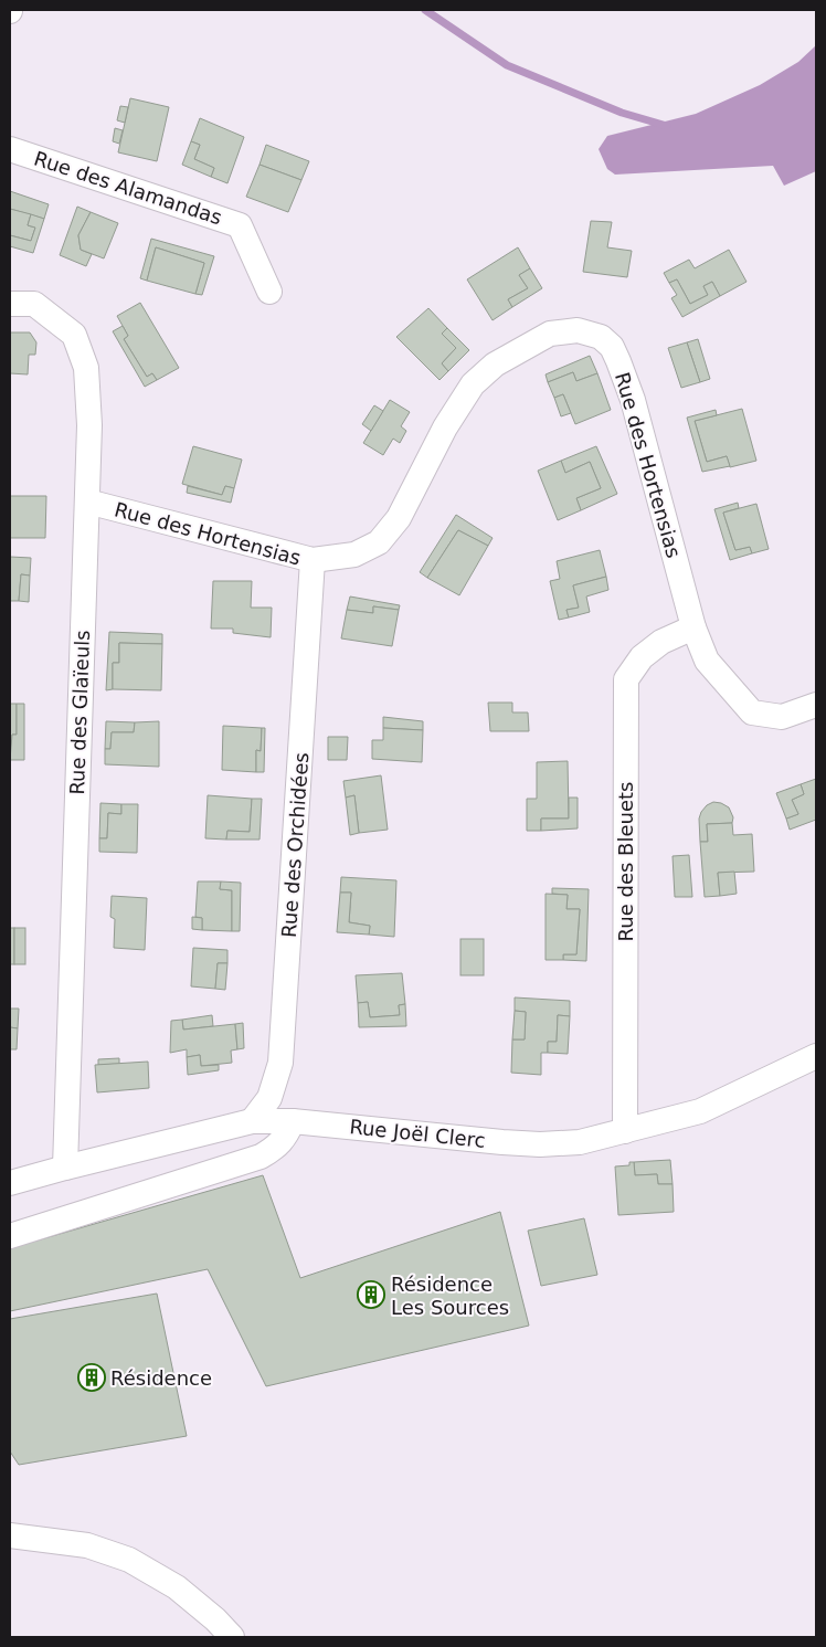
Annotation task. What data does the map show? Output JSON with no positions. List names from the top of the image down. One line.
{"streets":{"street":["Rue des Alamandas","Rue des Hortensias","Rue des Glaïeuls","Rue des Orchidées","Rue des Bleuets","Rue Joël Clerc"]},"crossings":[["Rue des Hortensias","Rue des Glaïeuls"],["Rue des Hortensias","Rue des Orchidées"],["Rue des Hortensias","Rue des Bleuets"],["Rue des Glaïeuls","Rue Joël Clerc"],["Rue des Orchidées","Rue Joël Clerc"],["Rue des Bleuets","Rue Joël Clerc"]],"places":{"building":["Résidence Les Sources","Résidence"]}}
